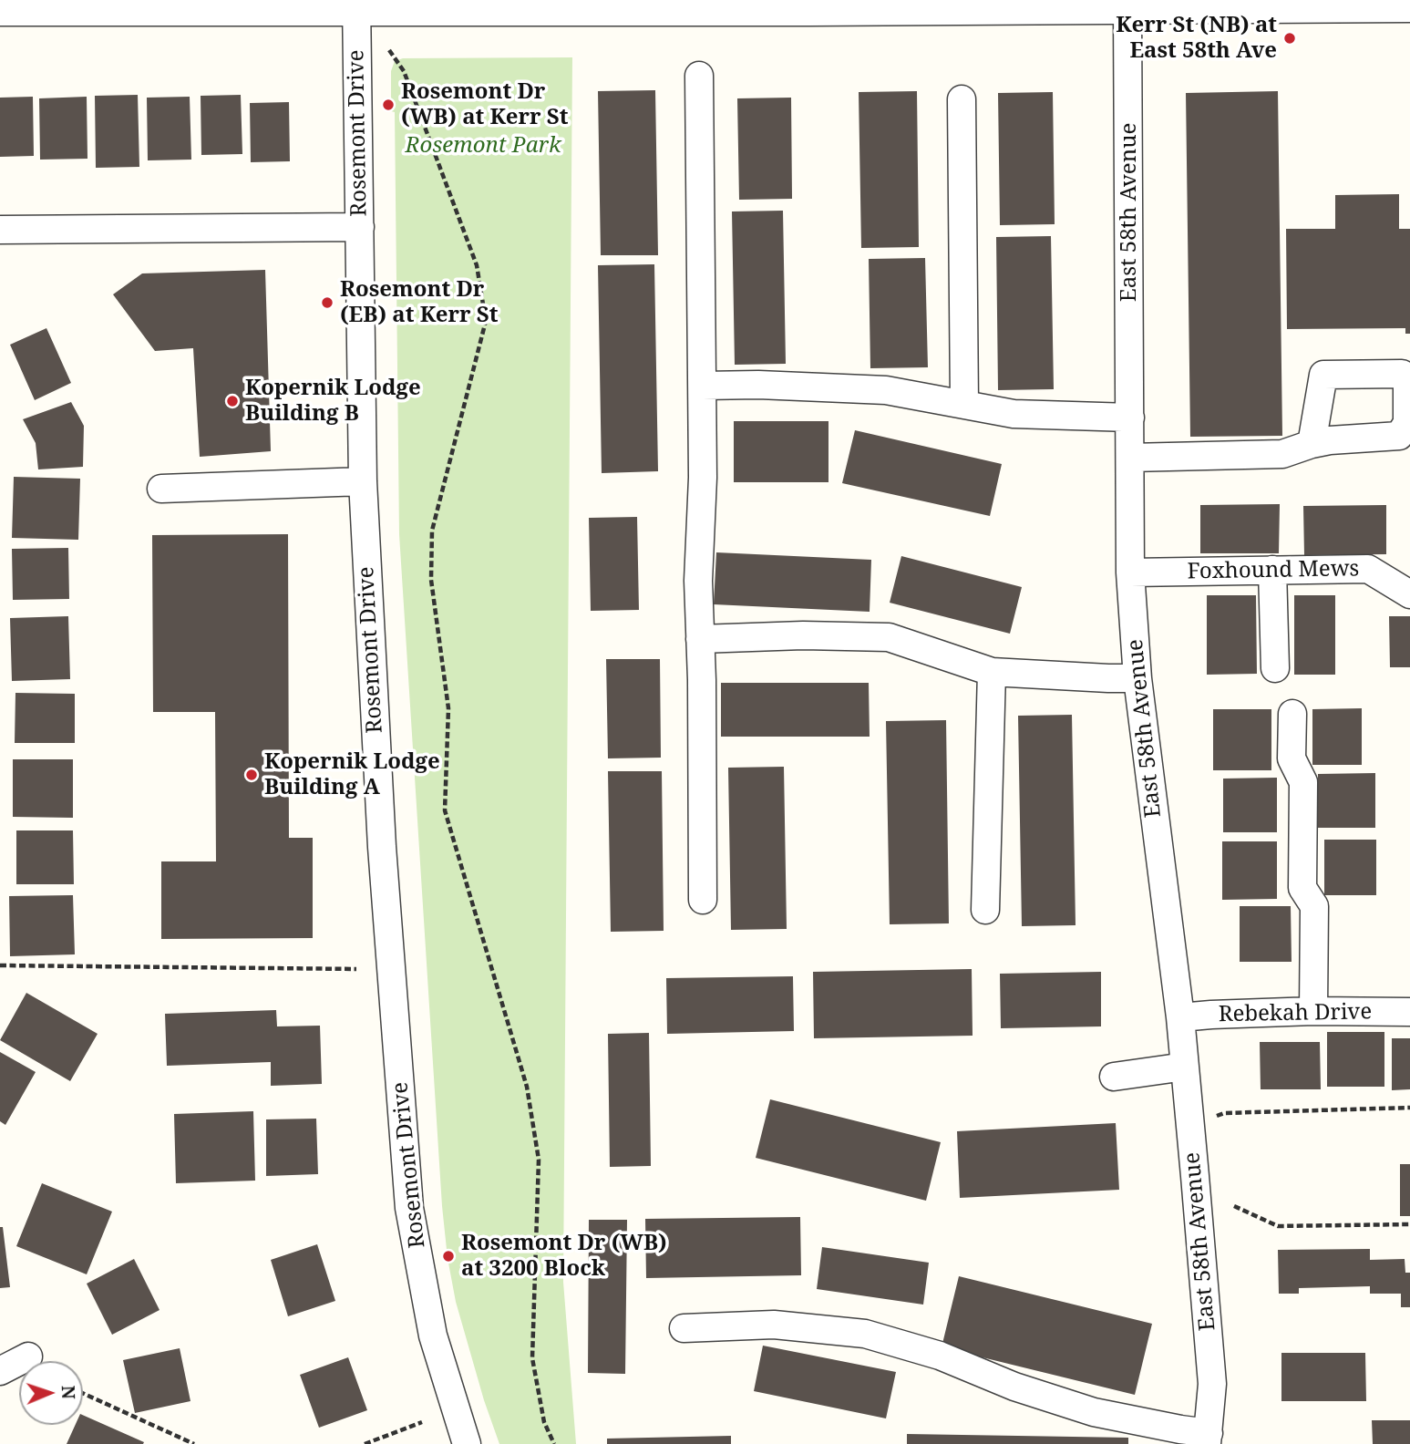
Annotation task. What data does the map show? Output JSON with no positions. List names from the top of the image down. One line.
{"streets":{"street":["Rosemont Drive","East 58th Avenue","Foxhound Mews","Rebekah Drive"]},"crossings":[["East 58th Avenue","Foxhound Mews"],["East 58th Avenue","Rebekah Drive"]],"parks":["Rosemont Park"],"places":["Kerr St (NB) at East 58th Ave","Rosemont Dr (WB) at Kerr St","Rosemont Dr (EB) at Kerr St","Kopernik Lodge Building B","Kopernik Lodge Building A","Rosemont Dr (WB) at 3200 Block"],"north":"right"}
